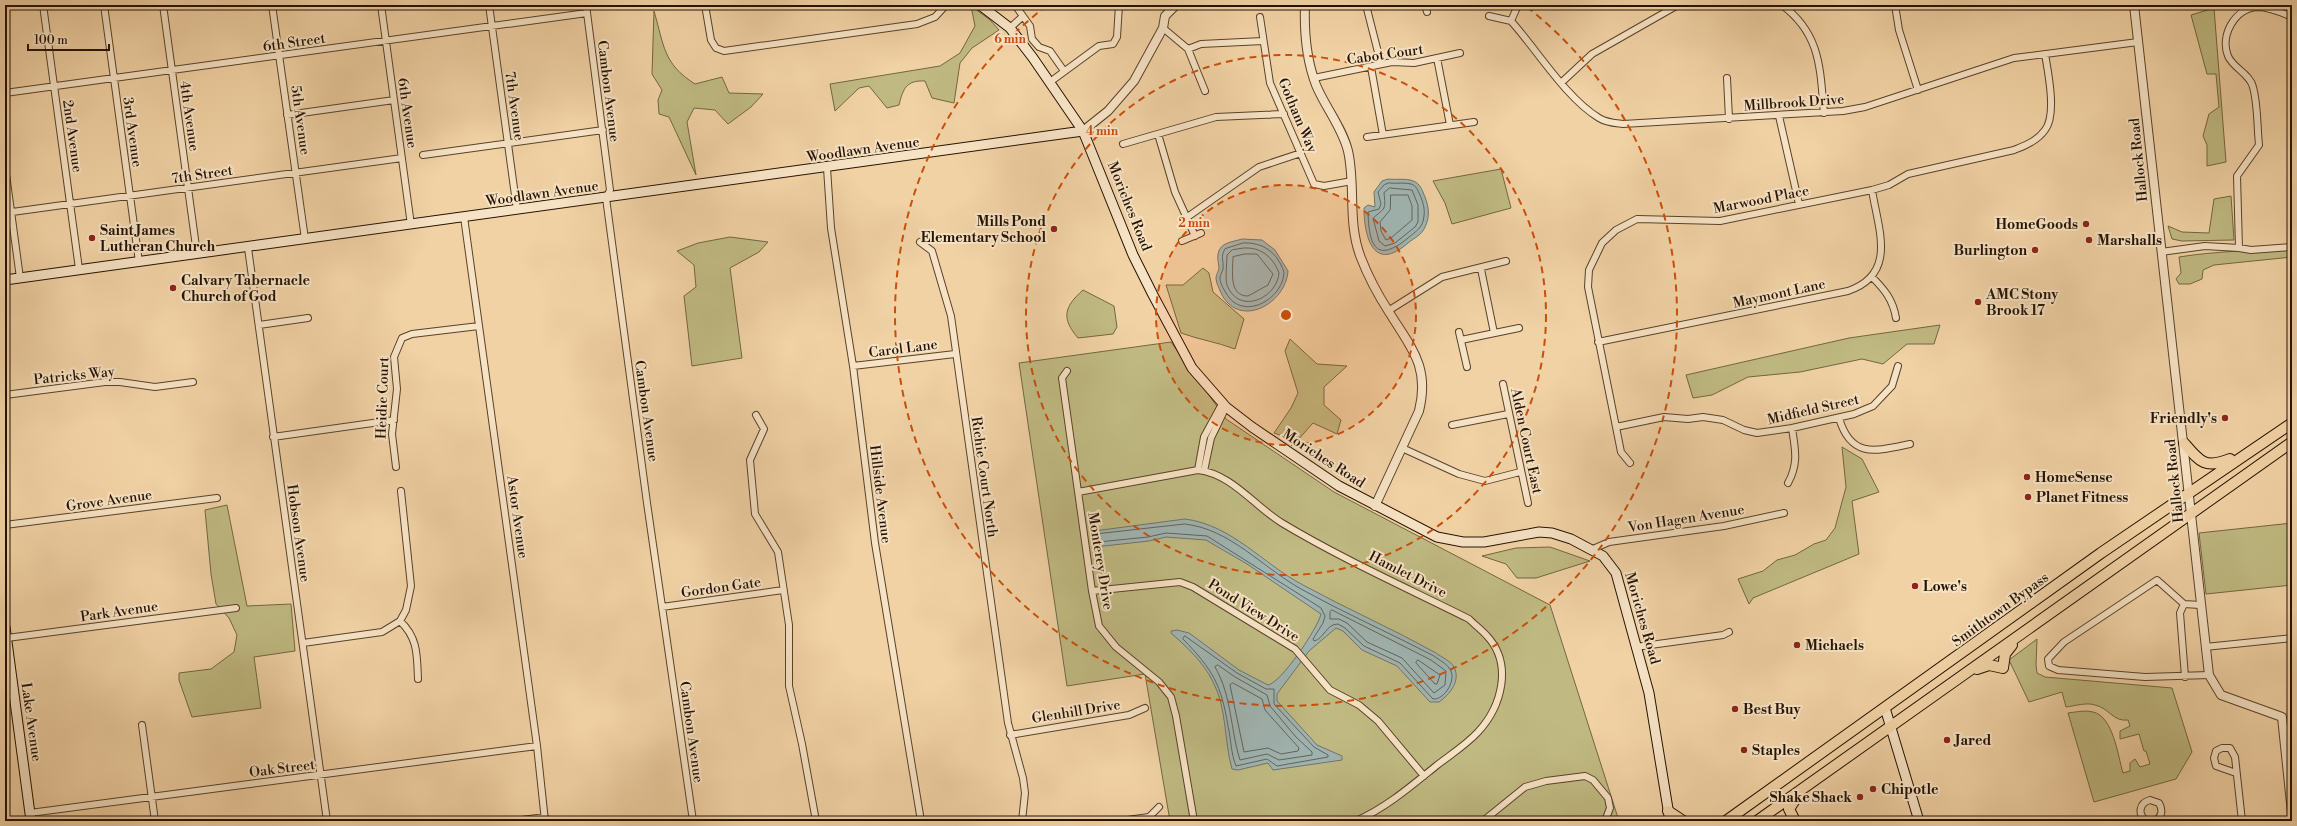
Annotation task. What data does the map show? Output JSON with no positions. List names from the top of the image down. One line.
{"streets":{"highway":["Smithtown Bypass"],"main road":["Woodlawn Avenue","Moriches Road","Lake Avenue"],"street":["6th Street","Cabot Court","Cambon Avenue","Millbrook Drive","7th Avenue","6th Avenue","Gotham Way","4th Avenue","5th Avenue","3rd Avenue","2nd Avenue","Hallock Road","7th Street","Marwood Place","Maymont Lane","Carol Lane","Patricks Way","Heidie Court","Midfield Street","Alden Court East","Richie Court North","Hillside Avenue","Grove Avenue","Astor Avenue","Von Hagen Avenue","Hobson Avenue","Monterey Drive","Hamlet Drive","Gordon Gate","Pond View Drive","Park Avenue","Glenhill Drive","Oak Street"]},"crossings":[["6th Street","Cambon Avenue"],["6th Street","7th Avenue"],["6th Street","6th Avenue"],["6th Street","4th Avenue"],["6th Street","5th Avenue"],["6th Street","3rd Avenue"],["6th Street","2nd Avenue"],["Cambon Avenue","Woodlawn Avenue"],["Cambon Avenue","Gordon Gate"],["Millbrook Drive","Hallock Road"],["Millbrook Drive","Marwood Place"],["7th Avenue","Woodlawn Avenue"],["6th Avenue","Woodlawn Avenue"],["6th Avenue","7th Street"],["4th Avenue","Woodlawn Avenue"],["4th Avenue","7th Street"],["5th Avenue","Woodlawn Avenue"],["5th Avenue","7th Street"],["3rd Avenue","Woodlawn Avenue"],["3rd Avenue","7th Street"],["2nd Avenue","Woodlawn Avenue"],["2nd Avenue","7th Street"],["Woodlawn Avenue","Moriches Road"],["Woodlawn Avenue","Hillside Avenue"],["Woodlawn Avenue","Astor Avenue"],["Woodlawn Avenue","Hobson Avenue"],["Hallock Road","Smithtown Bypass"],["Marwood Place","Maymont Lane"],["Marwood Place","Midfield Street"],["Moriches Road","Von Hagen Avenue"],["Carol Lane","Richie Court North"],["Carol Lane","Hillside Avenue"],["Heidie Court","Astor Avenue"],["Richie Court North","Glenhill Drive"],["Astor Avenue","Oak Street"],["Hobson Avenue","Oak Street"],["Monterey Drive","Pond View Drive"],["Hamlet Drive","Pond View Drive"],["Park Avenue","Lake Avenue"],["Lake Avenue","Oak Street"]],"places":["HomeGoods","Mills Pond Elementary School","Saint James Lutheran Church","Marshalls","Burlington","Calvary Tabernacle Church of God","AMC Stony Brook 17","Friendly's","HomeSense","Planet Fitness","Lowe's","Michaels","Best Buy","Jared","Staples","Chipotle","Shake Shack"],"scale_bar":"100 m","rings":["6 min","4 min","2 min"]}
